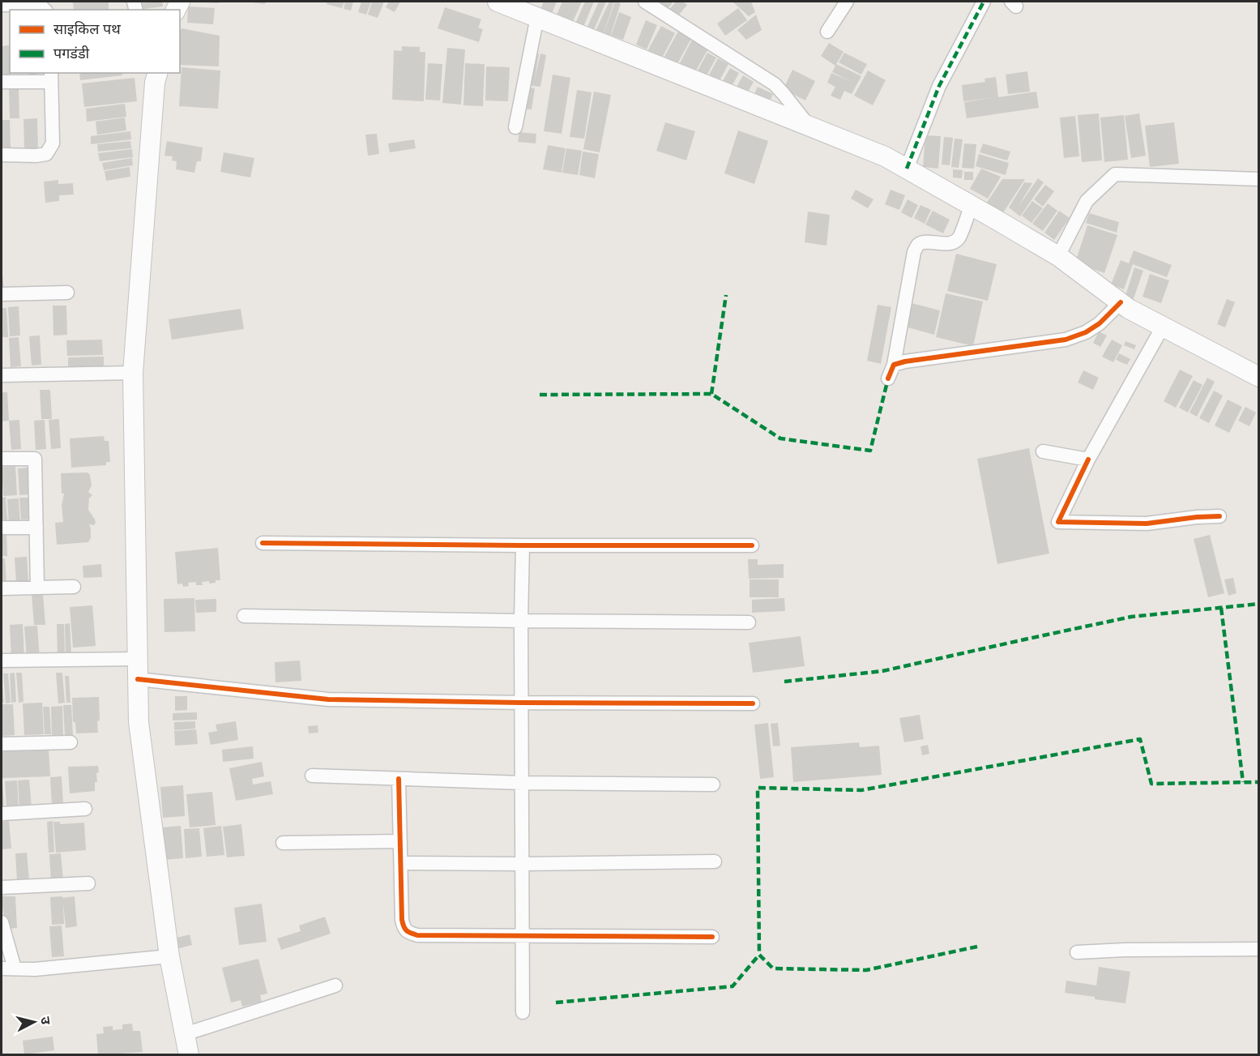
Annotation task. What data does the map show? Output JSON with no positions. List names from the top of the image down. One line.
{"legend":["साइकिल पथ","पगडंडी"],"north":"right"}
